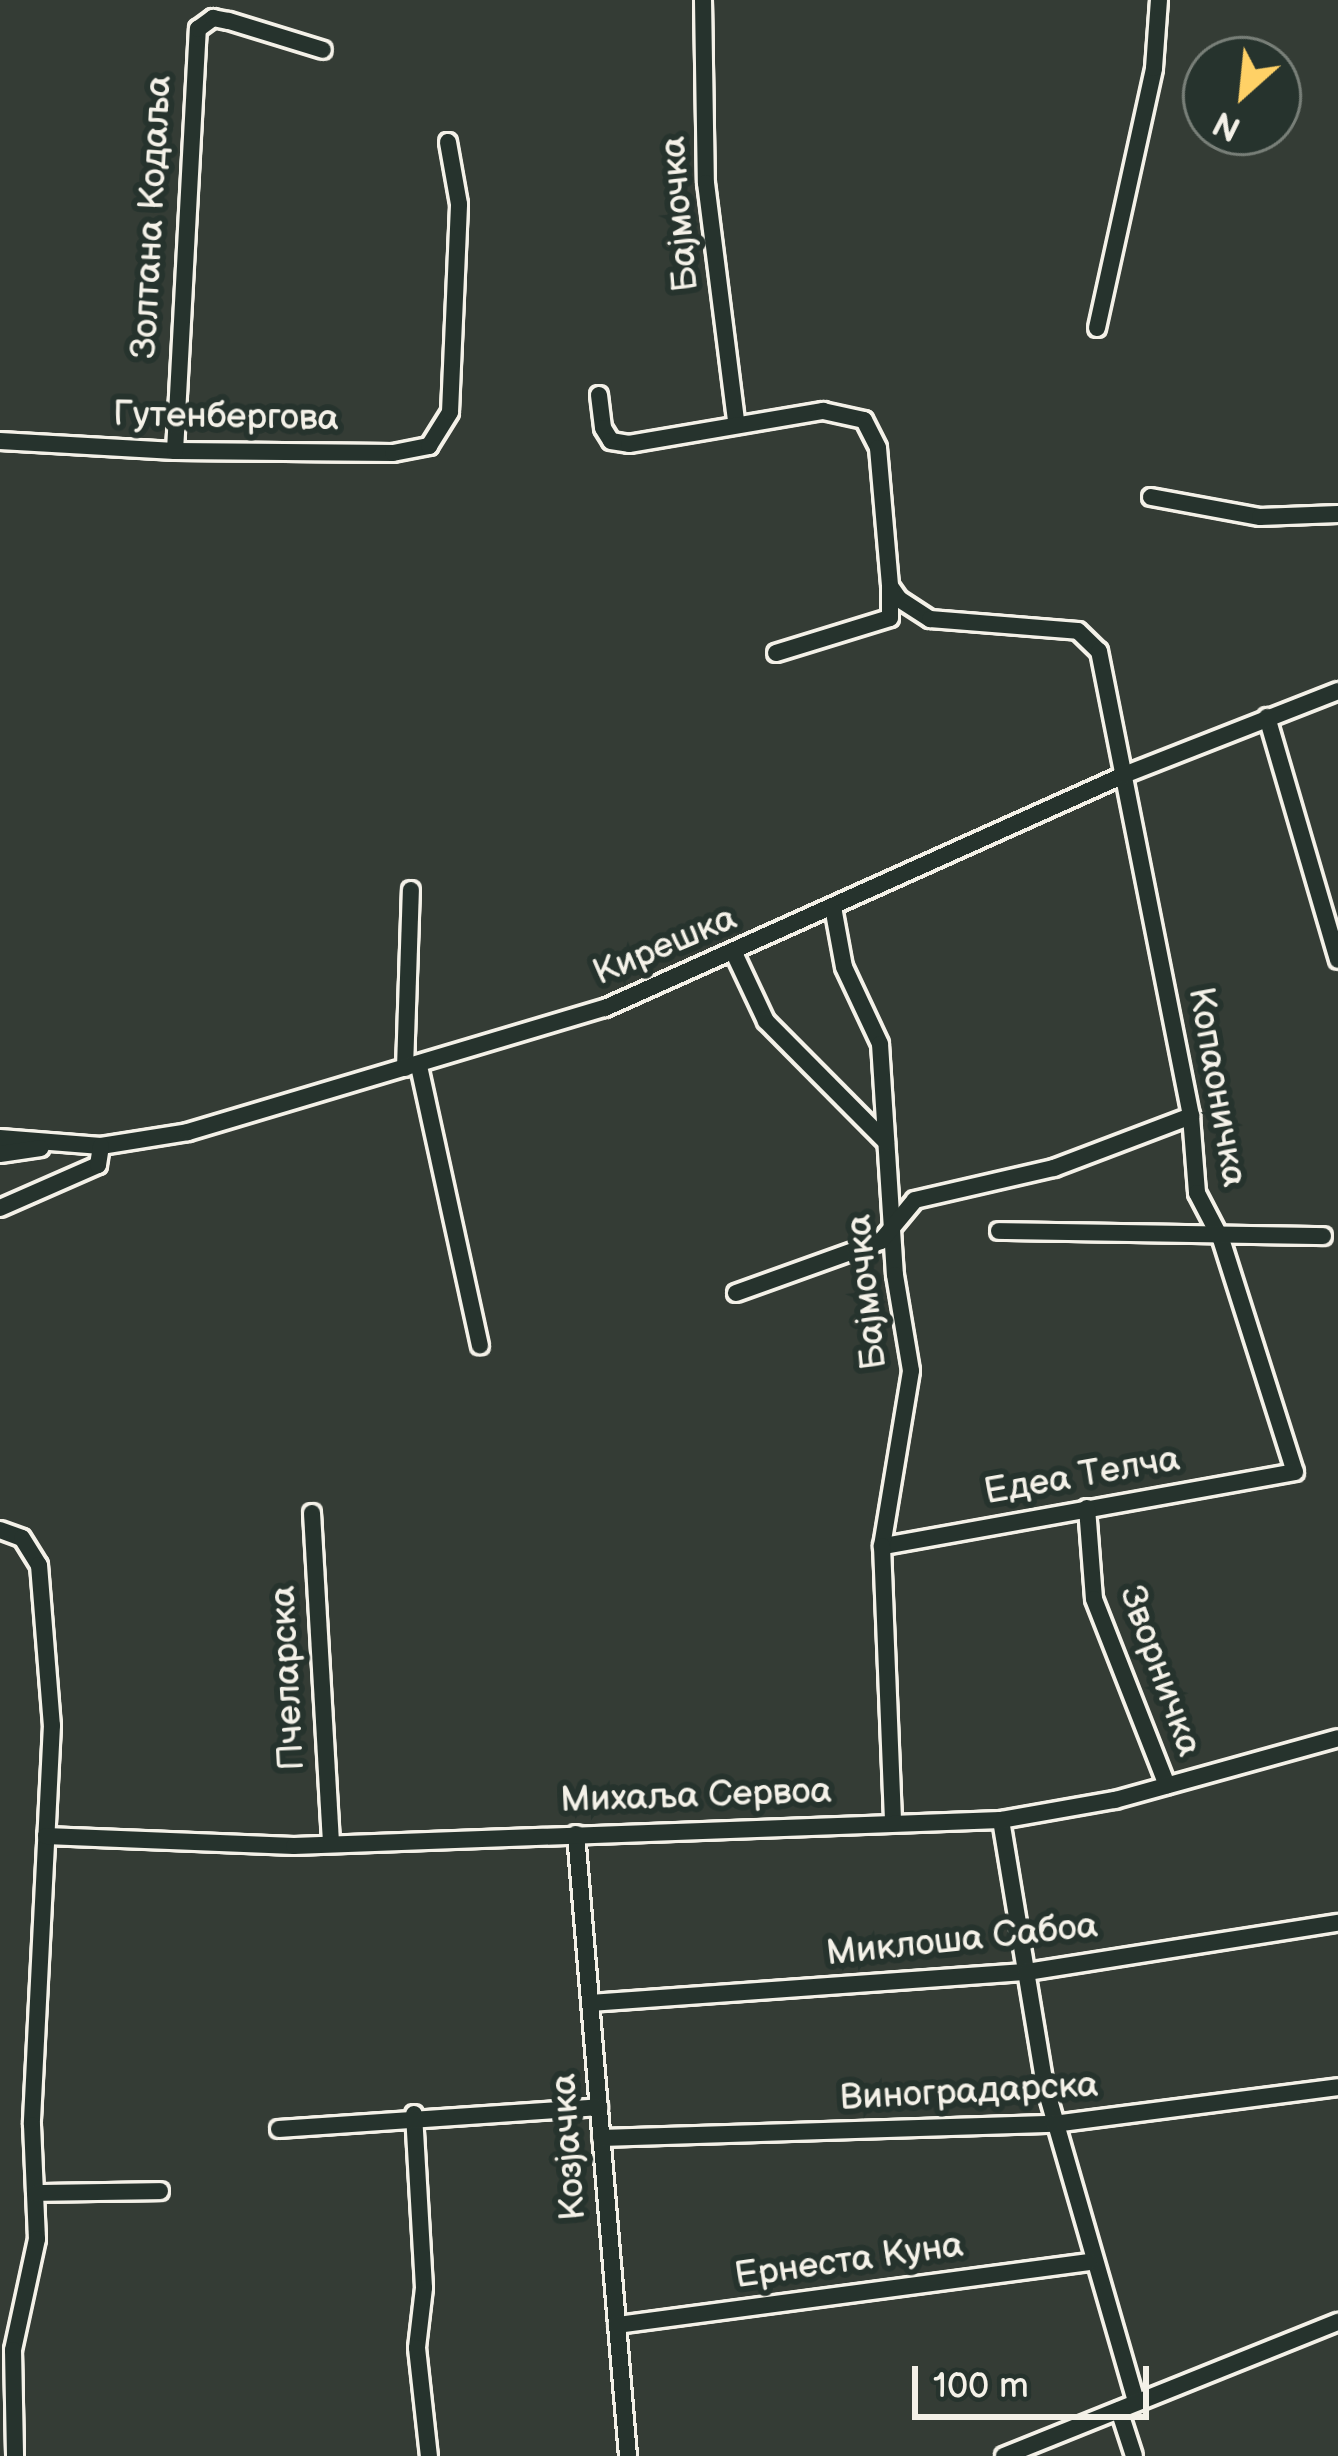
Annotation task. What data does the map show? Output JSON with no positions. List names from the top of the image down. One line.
{"streets":{"street":["Бајмочка","Золтана Кодаља","Гутенбергова","Кирешка","Копаоничка","Едеа Телча","Зворничка","Пчеларска","Михаља Сервоа","Миклоша Сабоа","Виноградарска","Козјачка","Ернеста Куна"]},"crossings":[["Бајмочка","Кирешка"],["Бајмочка","Едеа Телча"],["Бајмочка","Михаља Сервоа"],["Золтана Кодаља","Гутенбергова"],["Кирешка","Копаоничка"],["Копаоничка","Едеа Телча"],["Едеа Телча","Зворничка"],["Зворничка","Михаља Сервоа"],["Пчеларска","Михаља Сервоа"],["Михаља Сервоа","Козјачка"],["Миклоша Сабоа","Козјачка"],["Виноградарска","Козјачка"],["Козјачка","Ернеста Куна"]],"scale_bar":"100 m","north":"bottom left"}
